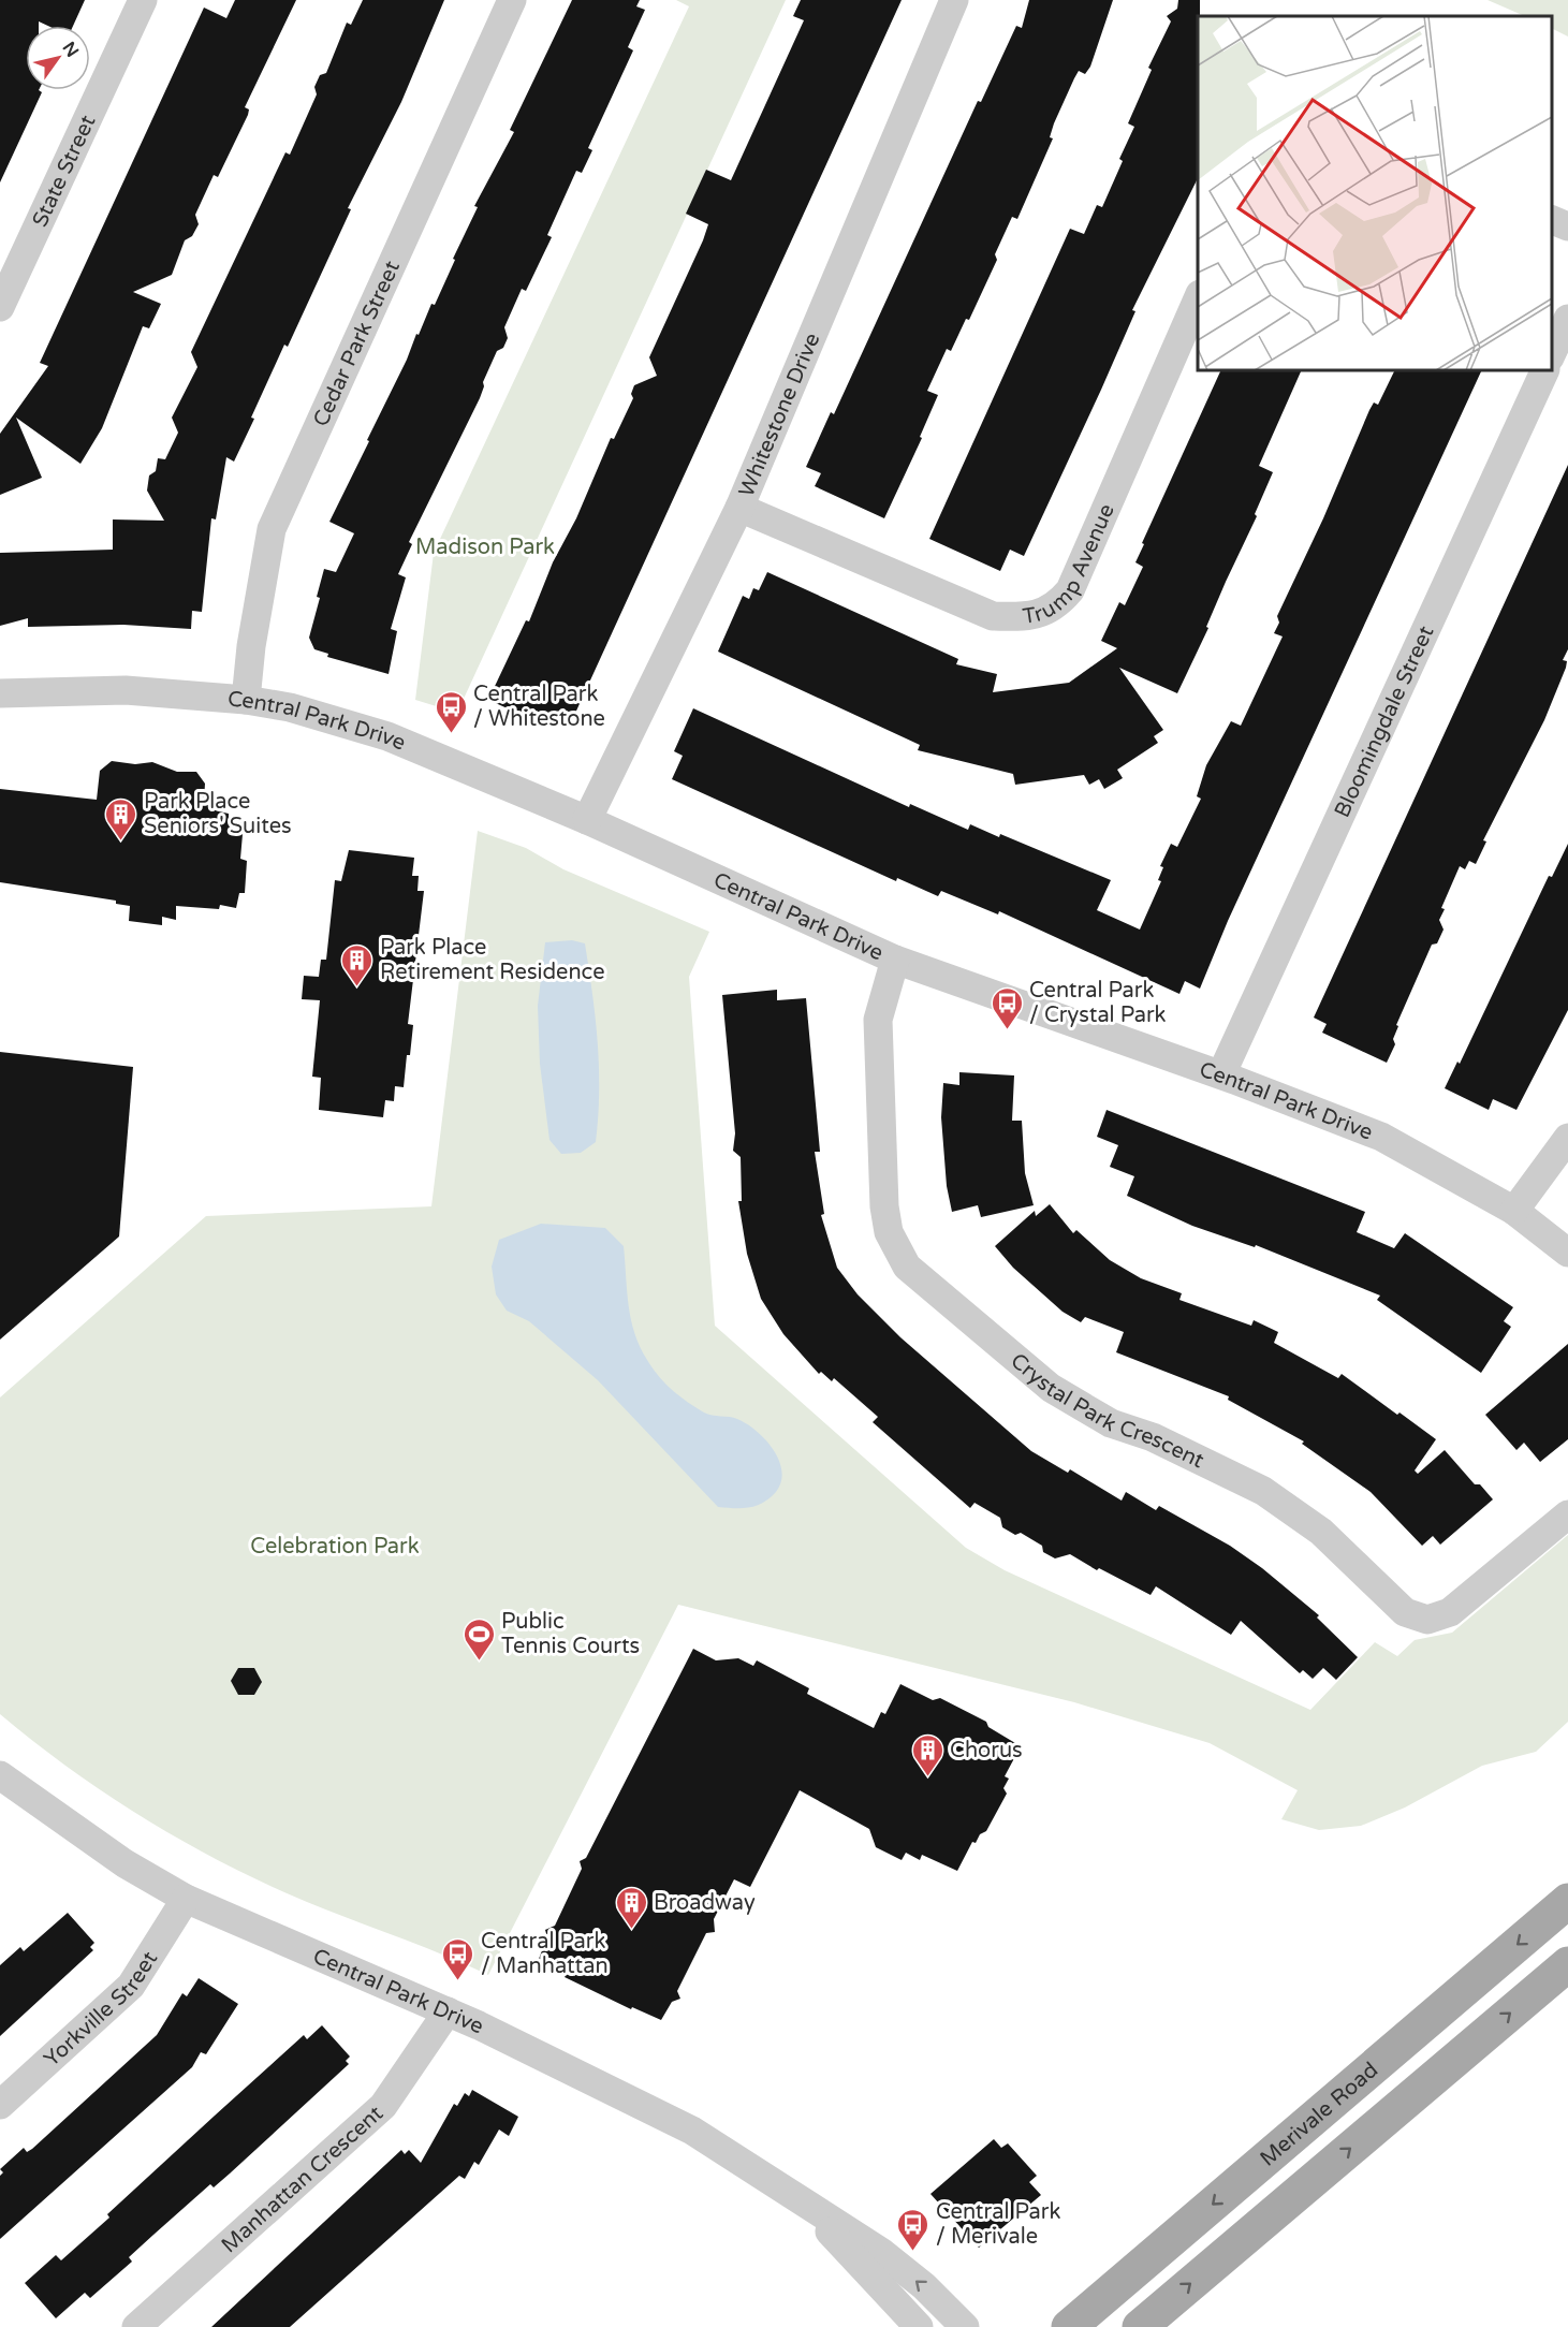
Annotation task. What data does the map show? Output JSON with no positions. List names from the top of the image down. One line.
{"streets":{"main road":["Merivale Road"],"street":["State Street","Cedar Park Street","Whitestone Drive","Trump Avenue","Bloomingdale Street","Central Park Drive","Crystal Park Crescent","Yorkville Street","Manhattan Crescent"]},"crossings":[["Cedar Park Street","Central Park Drive"],["Whitestone Drive","Trump Avenue"],["Whitestone Drive","Central Park Drive"],["Bloomingdale Street","Central Park Drive"],["Central Park Drive","Crystal Park Crescent"],["Central Park Drive","Yorkville Street"],["Central Park Drive","Manhattan Crescent"]],"parks":["Madison Park","Celebration Park"],"places":{"bus stop":["Central Park / Whitestone","Central Park / Crystal Park","Central Park / Manhattan","Central Park / Merivale"],"building":["Park Place Seniors' Suites","Park Place Retirement Residence","Chorus","Broadway"],"sports":["Public Tennis Courts"]},"north":"top right"}
